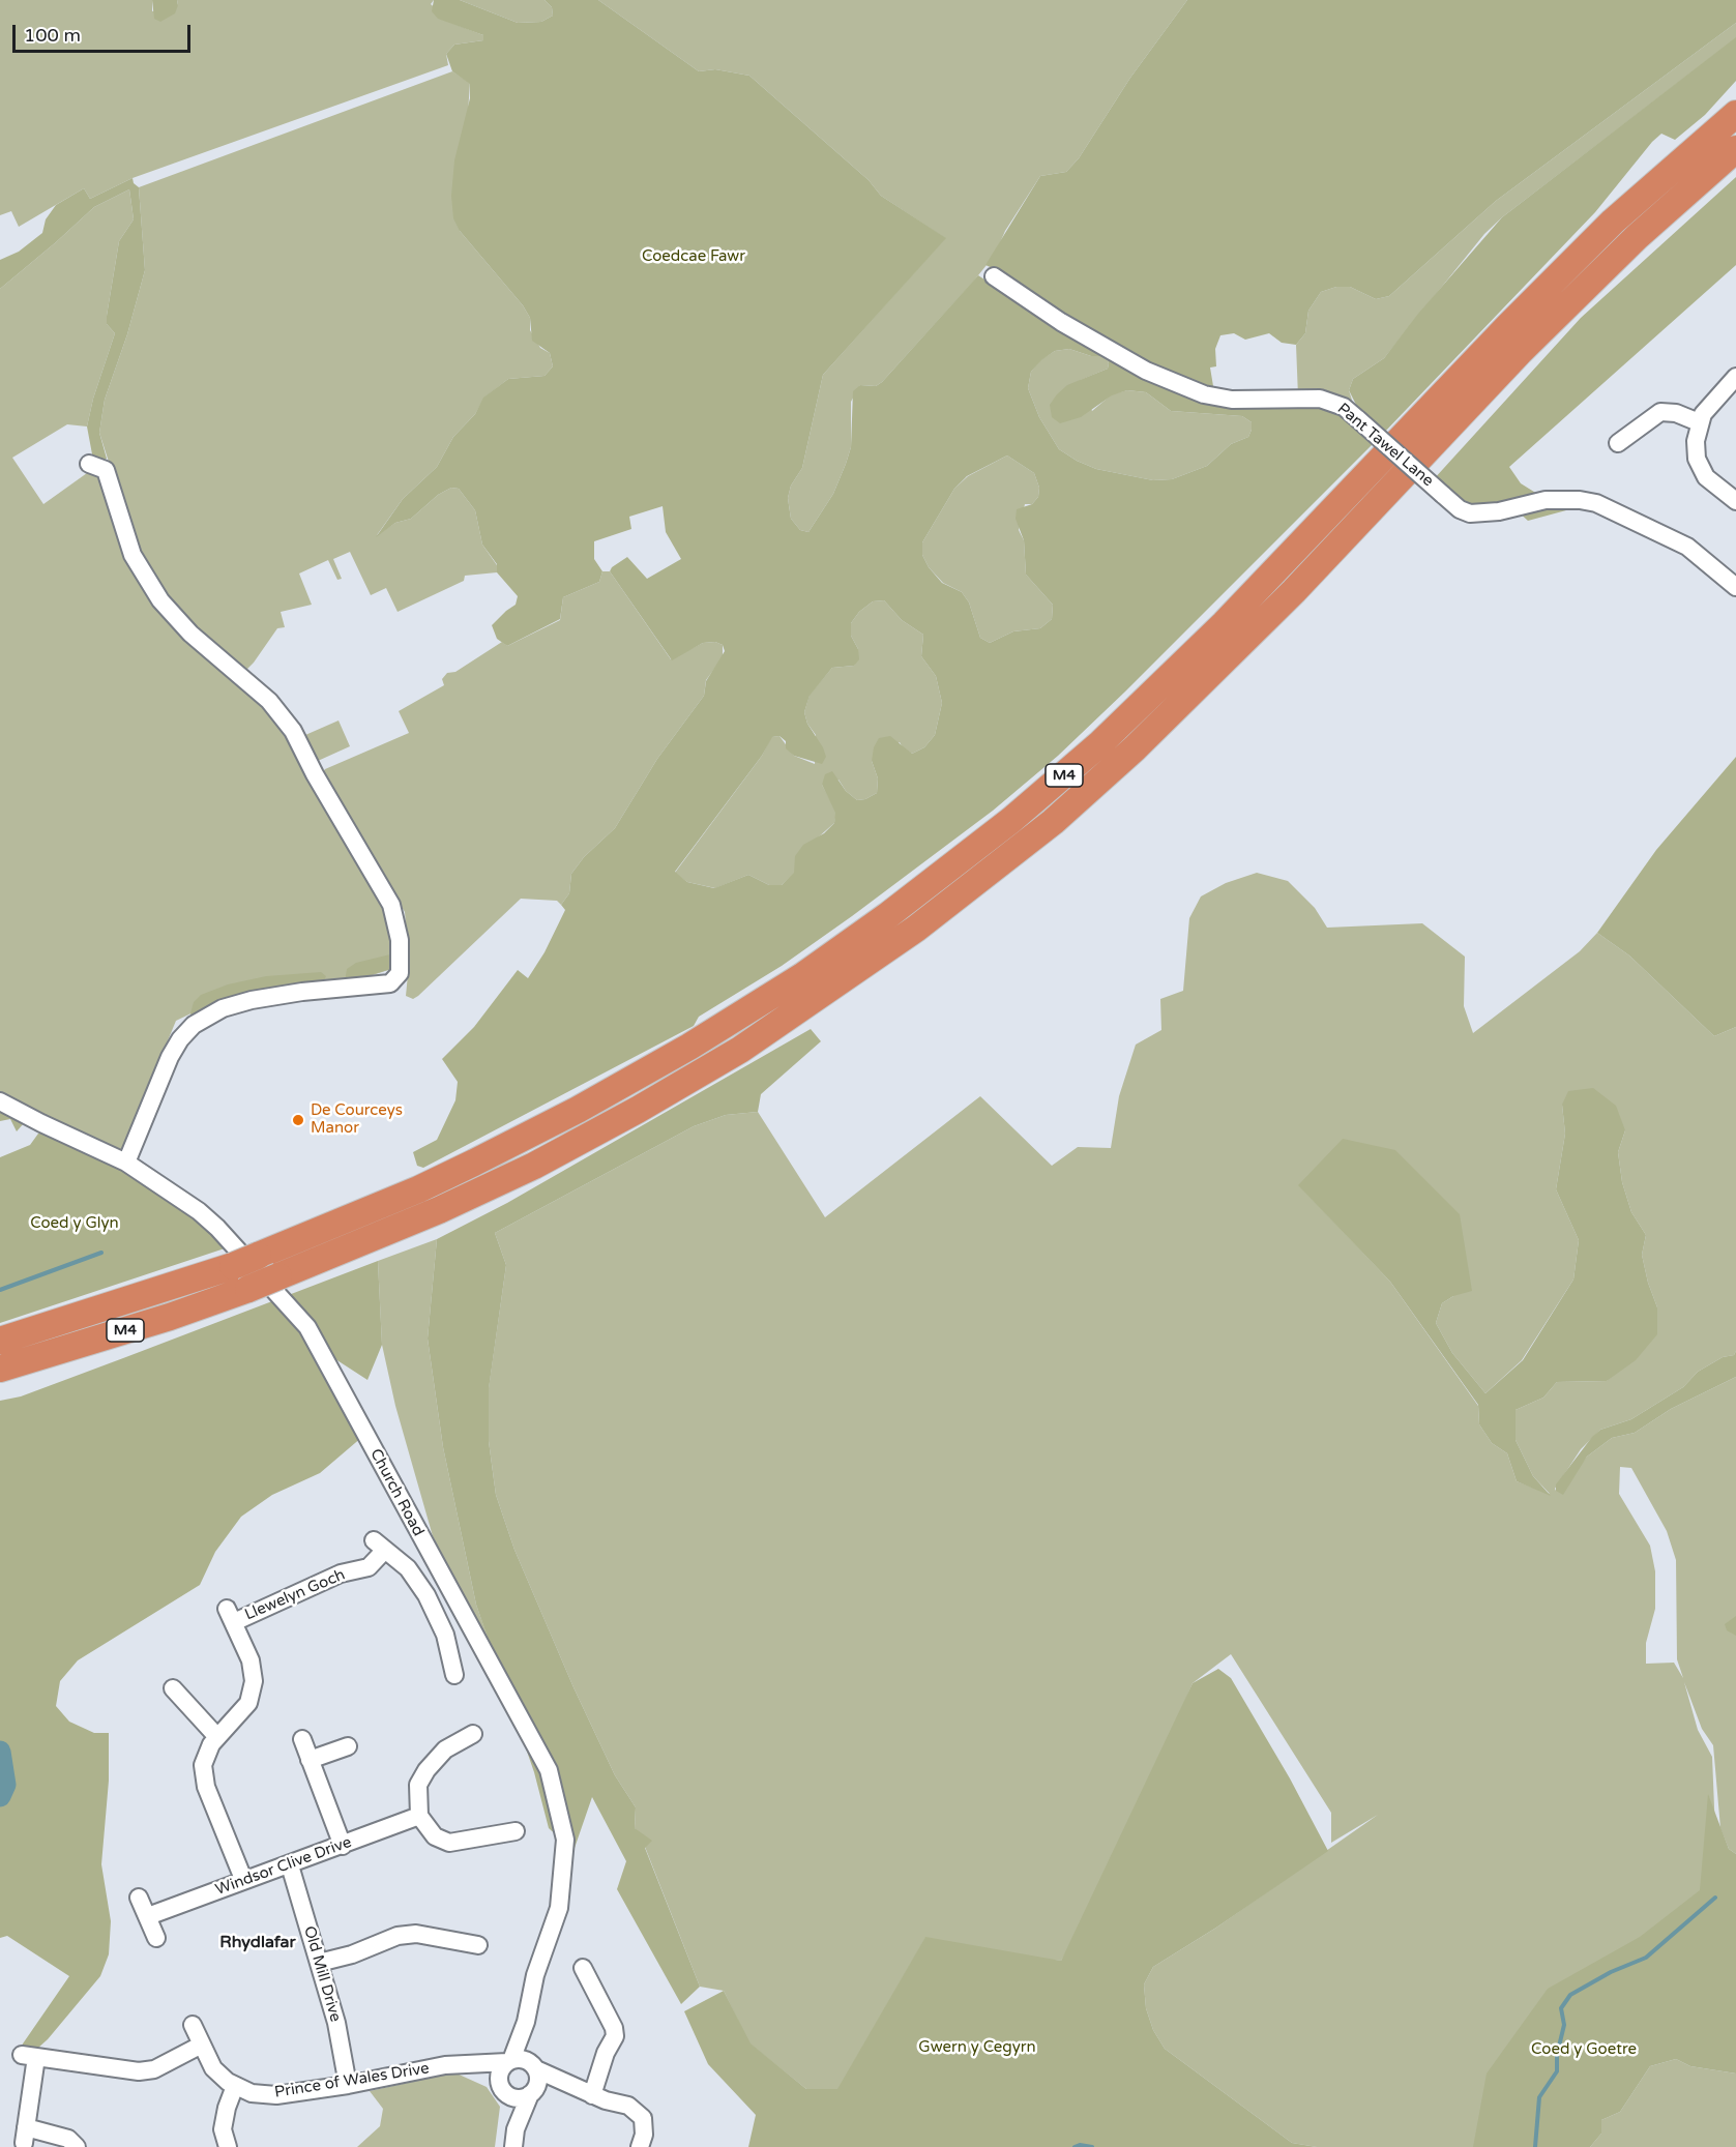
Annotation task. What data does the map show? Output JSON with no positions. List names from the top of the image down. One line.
{"streets":{"highway":["M4"],"street":["Pant Tawel Lane","Church Road","Llewelyn Goch","Windsor Clive Drive","Old Mill Drive","Prince of Wales Drive"]},"crossings":[["Church Road","Prince of Wales Drive"],["Llewelyn Goch","Windsor Clive Drive"],["Windsor Clive Drive","Old Mill Drive"],["Old Mill Drive","Prince of Wales Drive"]],"districts":["Rhydlafar"],"parks":["Coedcae Fawr","Coed y Glyn","Gwern y Cegyrn","Coed y Goetre"],"places":["De Courceys Manor"],"scale_bar":"100 m"}
